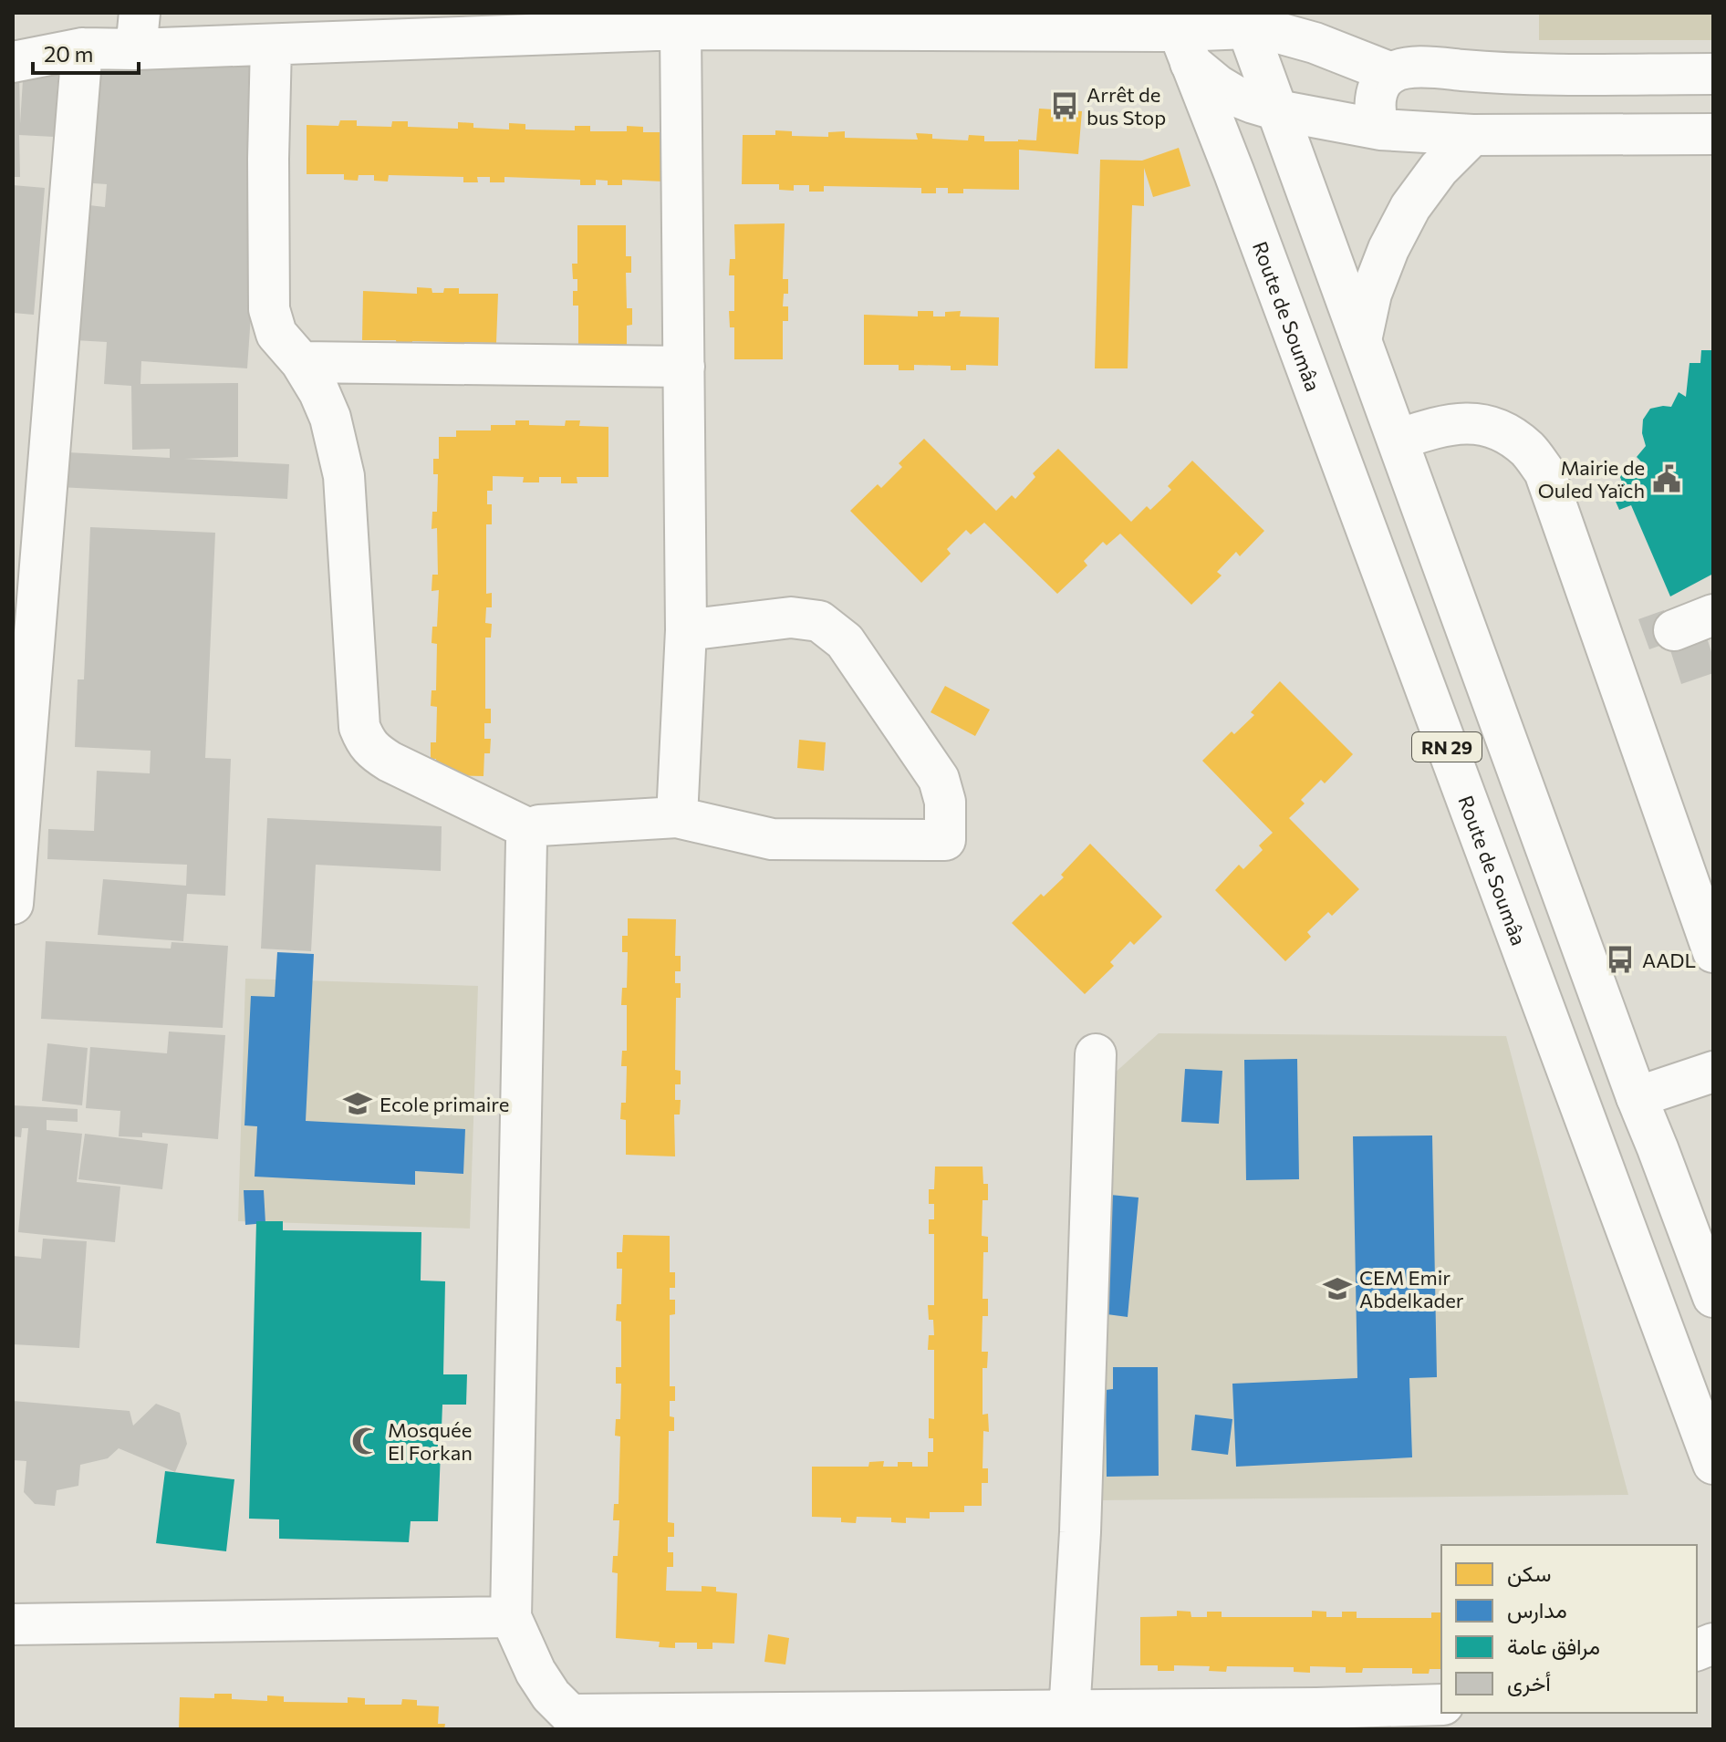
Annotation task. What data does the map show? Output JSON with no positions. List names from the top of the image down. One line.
{"streets":{"main road":["Route de Soumâa","RN 29"]},"places":{"bus stop":["Arrêt de bus Stop","AADL"],"public building":["Mairie de Ouled Yaïch"],"school or university":["Ecole primaire","CEM Emir Abdelkader"],"mosque":["Mosquée El Forkan"]},"legend":["سكن","مدارس","مرافق عامة","أخرى"],"scale_bar":"20 m"}
